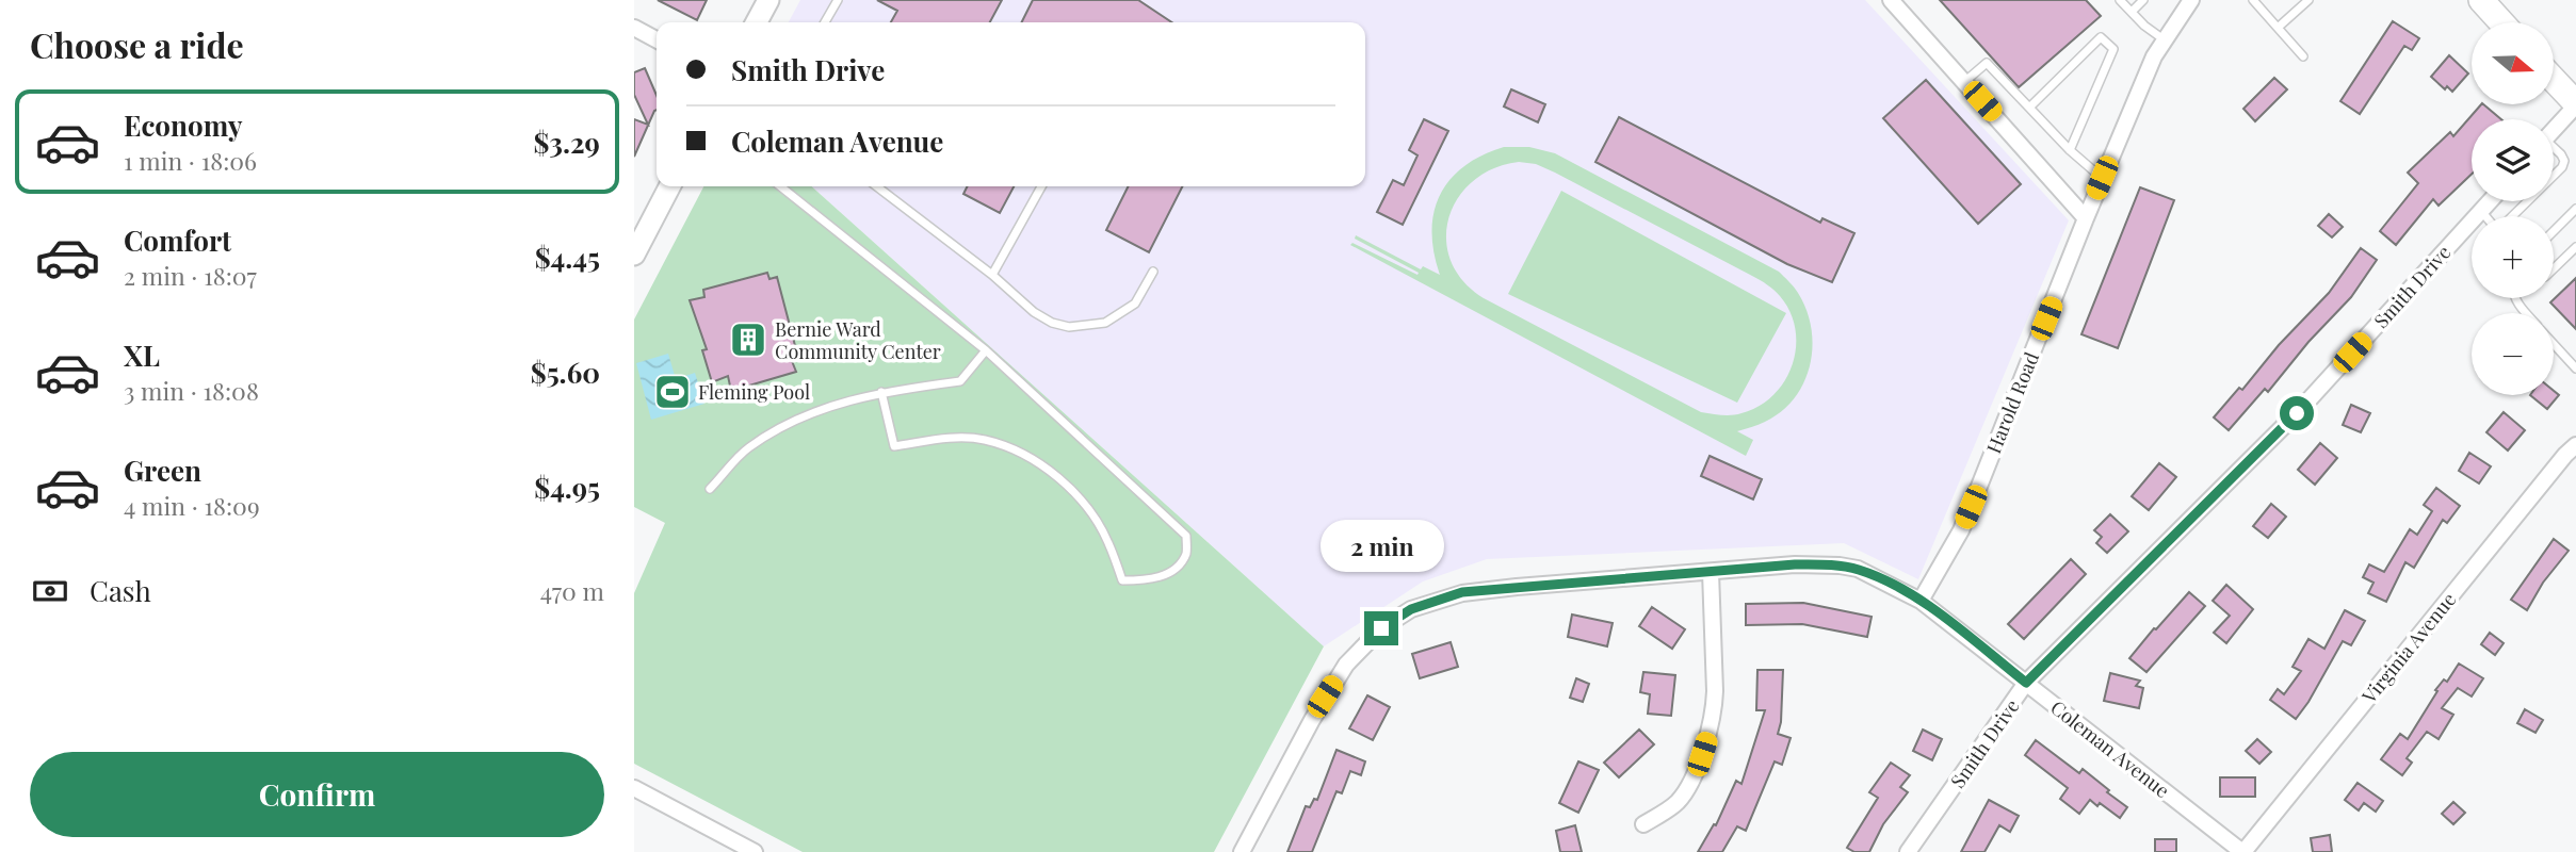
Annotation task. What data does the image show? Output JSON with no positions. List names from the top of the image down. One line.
{"streets":{"street":["Smith Drive","Harold Road","Virginia Avenue","Coleman Avenue"]},"crossings":[["Smith Drive","Coleman Avenue"],["Harold Road","Coleman Avenue"],["Virginia Avenue","Coleman Avenue"]],"places":{"building":["Bernie Ward Community Center"],"sports":["Fleming Pool"]},"north":"right","page":{"heading":"Choose a ride","map_buttons":["+","−"],"banner":["Smith Drive","Coleman Avenue"],"list":[{"name":"Economy","note":"1 min · 18:06","value":"$3.29"},{"name":"Comfort","note":"2 min · 18:07","value":"$4.45"},{"name":"XL","note":"3 min · 18:08","value":"$5.60"},{"name":"Green","note":"4 min · 18:09","value":"$4.95"}],"bubble":"2 min","pay":["Cash","470 m"],"buttons":"Confirm"}}
